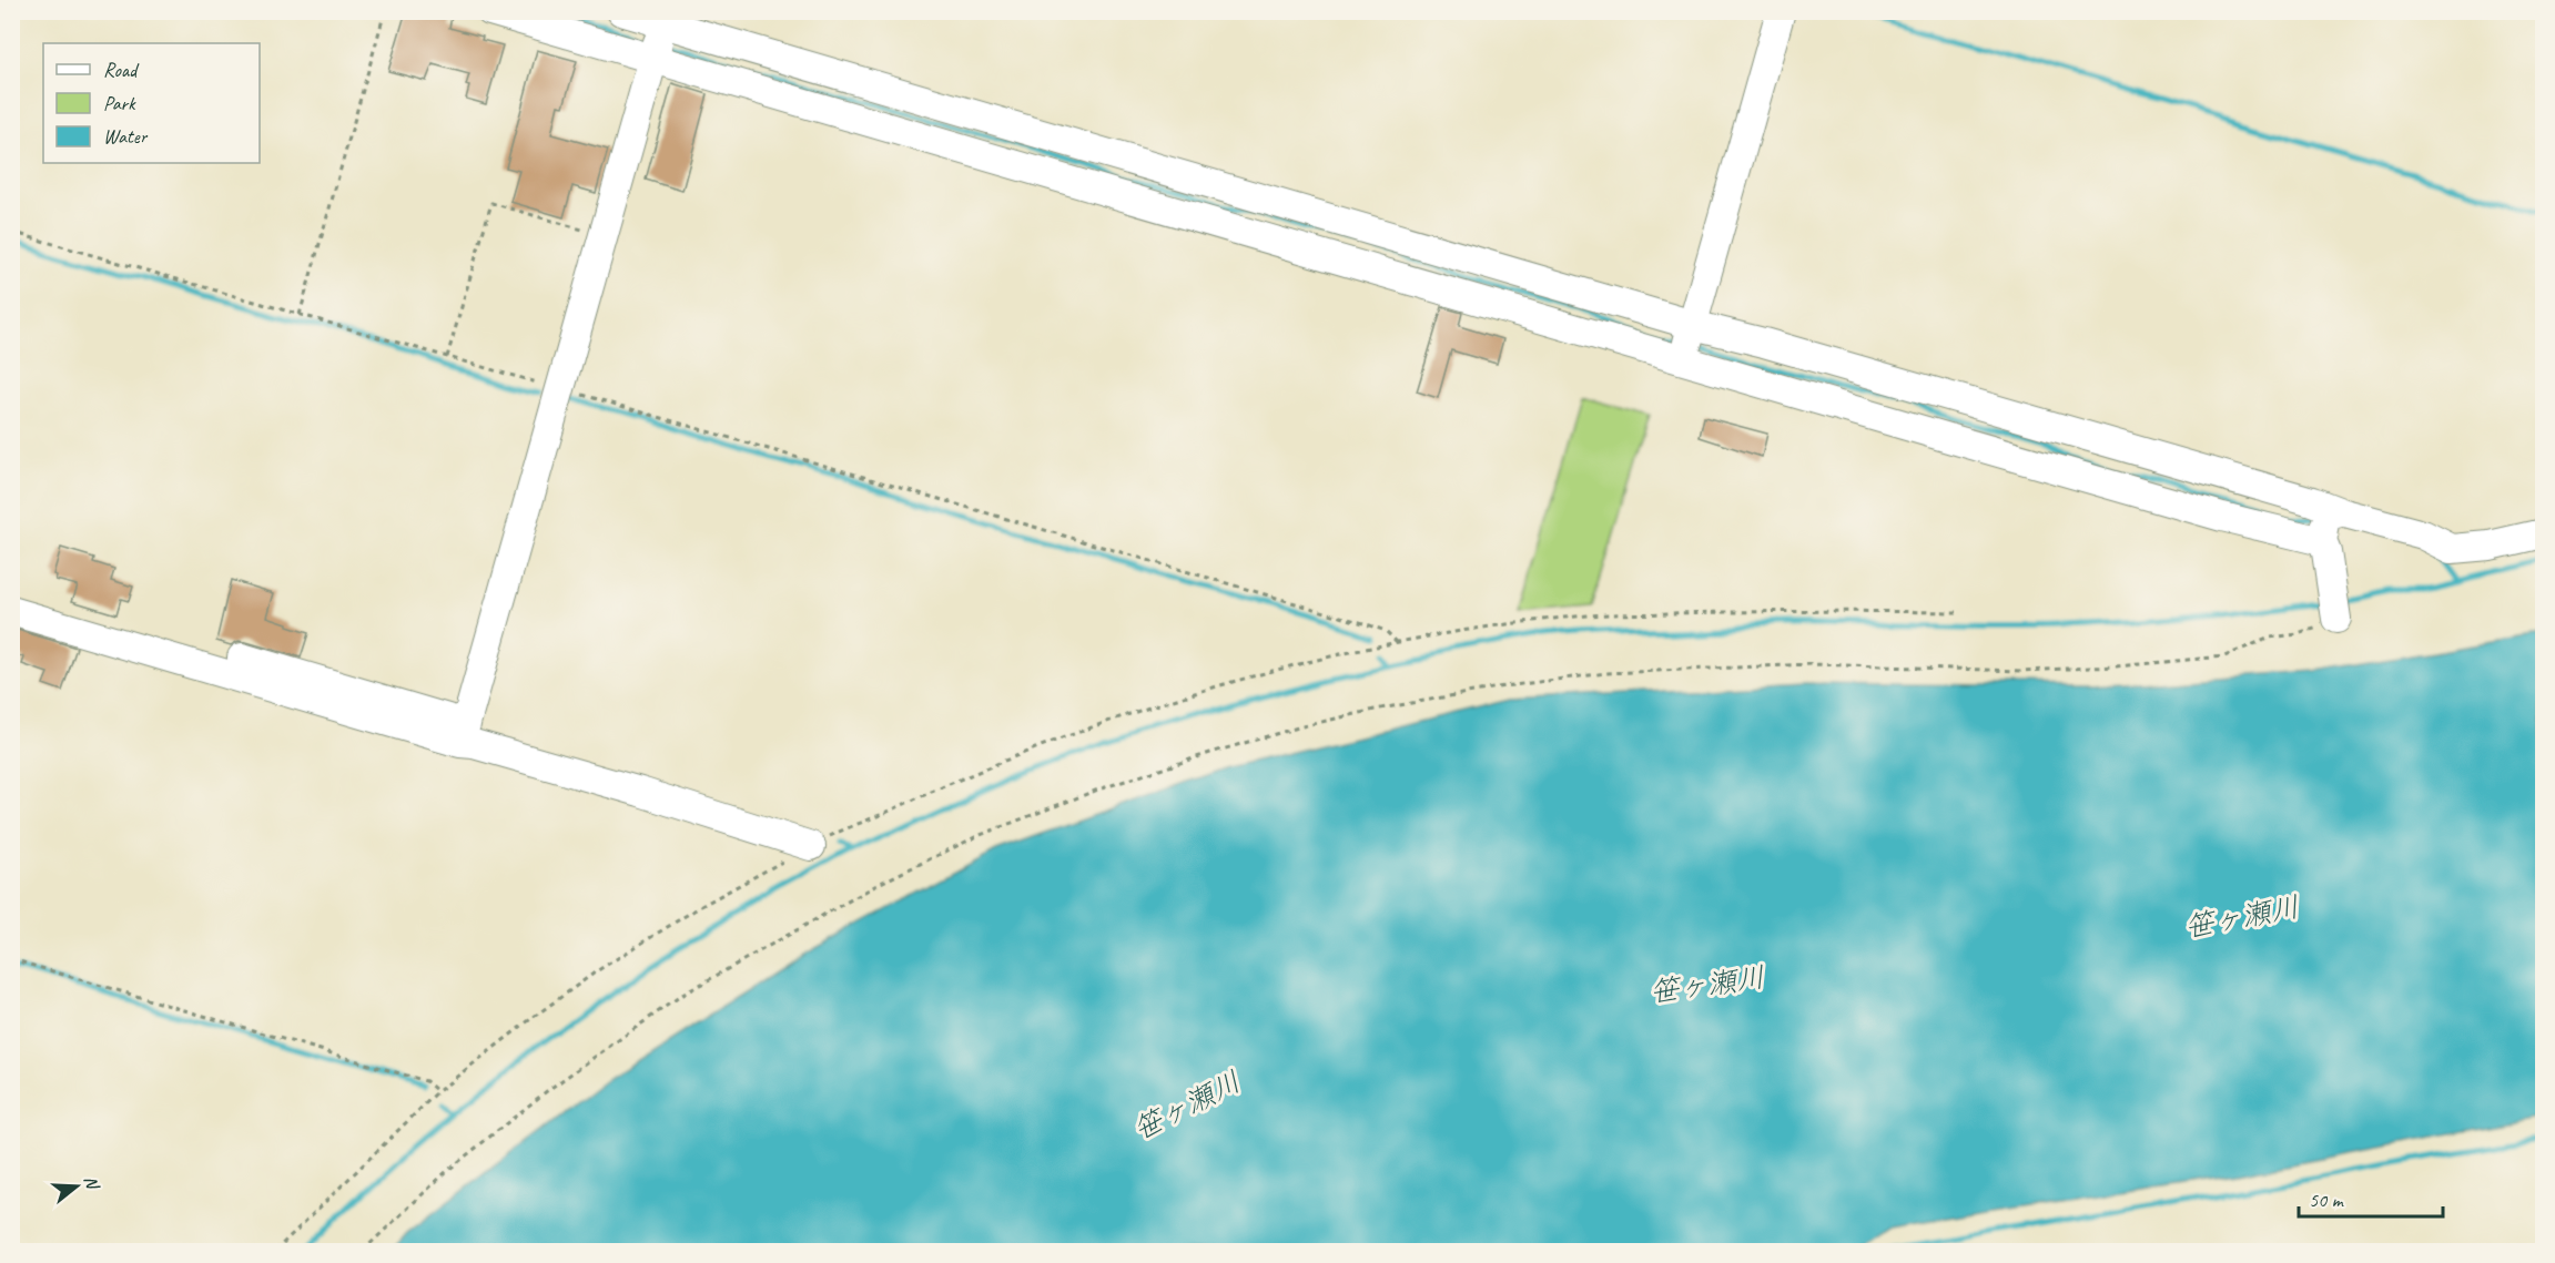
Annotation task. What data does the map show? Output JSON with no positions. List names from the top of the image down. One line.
{"water":["笹ヶ瀬川"],"legend":["Road","Park","Water"],"scale_bar":"50 m","north":"right"}
